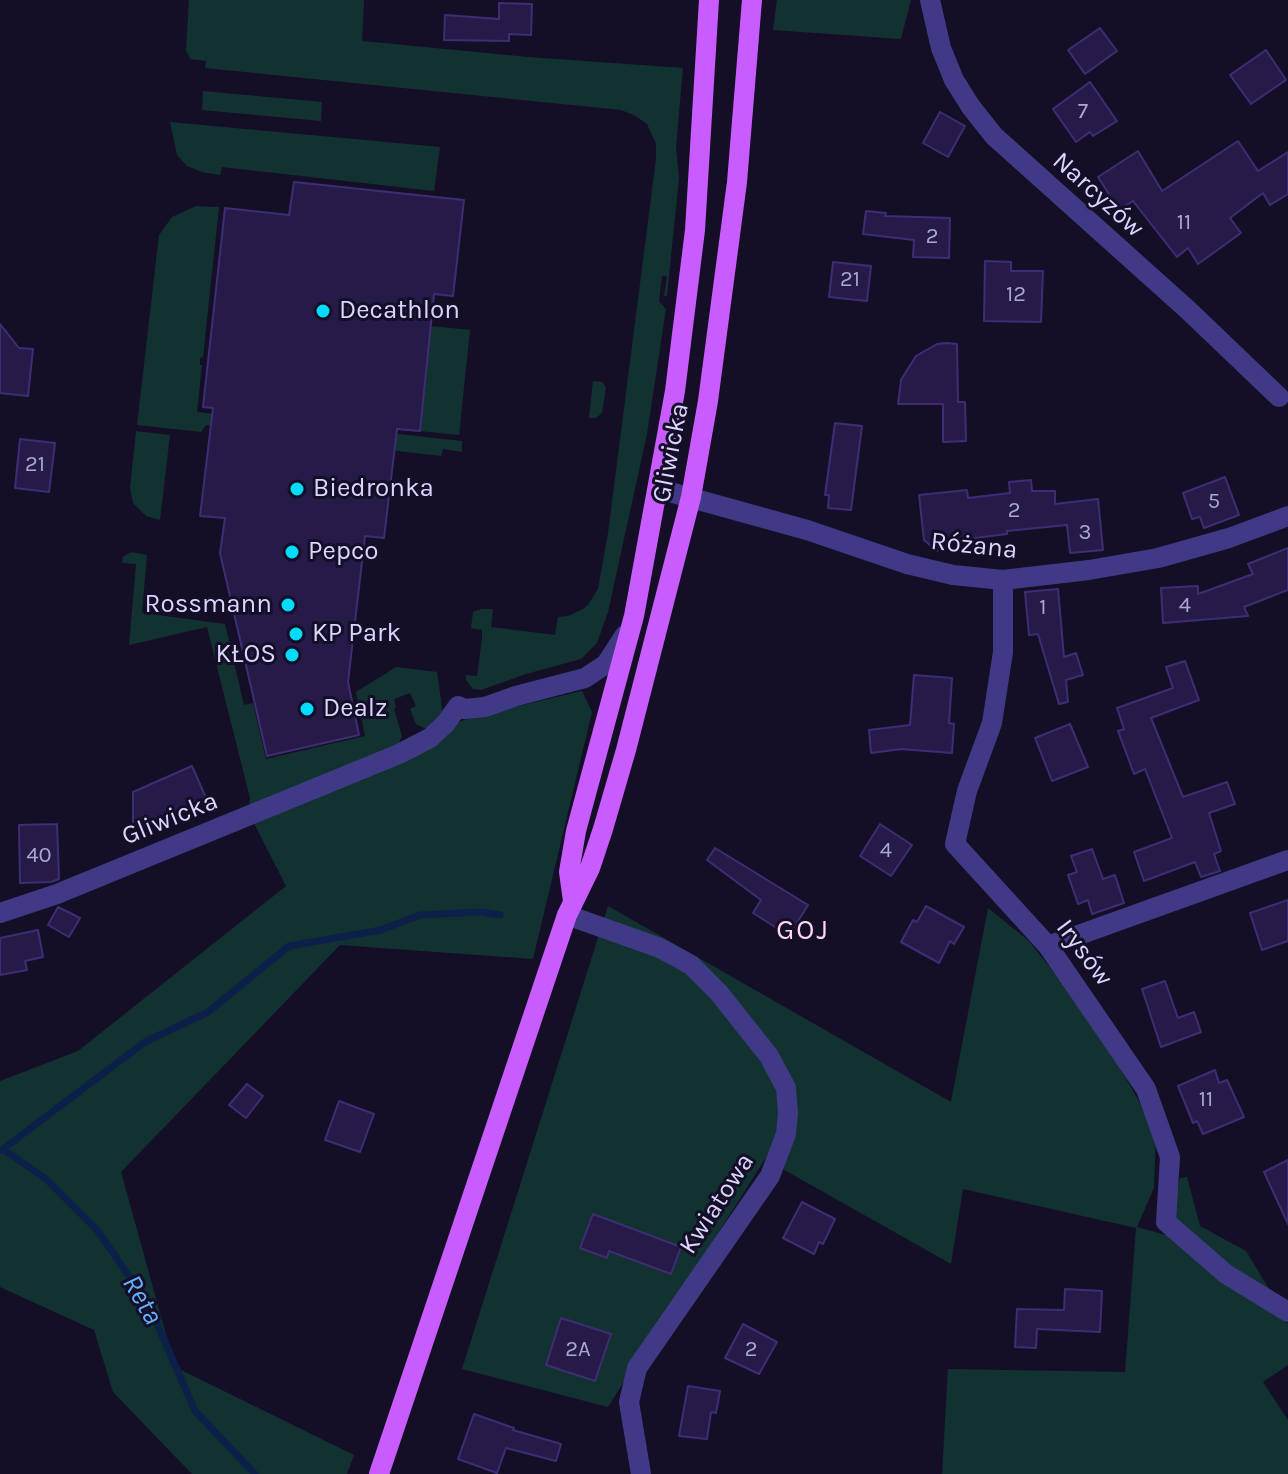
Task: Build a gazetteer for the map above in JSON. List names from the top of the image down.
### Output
{
  "streets": {
    "main road": ["Gliwicka"],
    "street": [
      "Narcyzów",
      "Różana",
      "Irysów",
      "Kwiatowa"
    ]
  },
  "crossings": [
    ["Gliwicka", "Różana"],
    ["Gliwicka", "Kwiatowa"],
    ["Różana", "Irysów"]
  ],
  "districts": ["GOJ"],
  "water": ["Reta"],
  "places": [
    "Decathlon",
    "Biedronka",
    "Pepco",
    "Rossmann",
    "KP Park",
    "KŁOS",
    "Dealz"
  ],
  "house_numbers": [
    "7",
    "11",
    "2",
    "21",
    "12",
    "21",
    "5",
    "2",
    "3",
    "4",
    "1",
    "4",
    "40",
    "11",
    "2A",
    "2"
  ]
}
